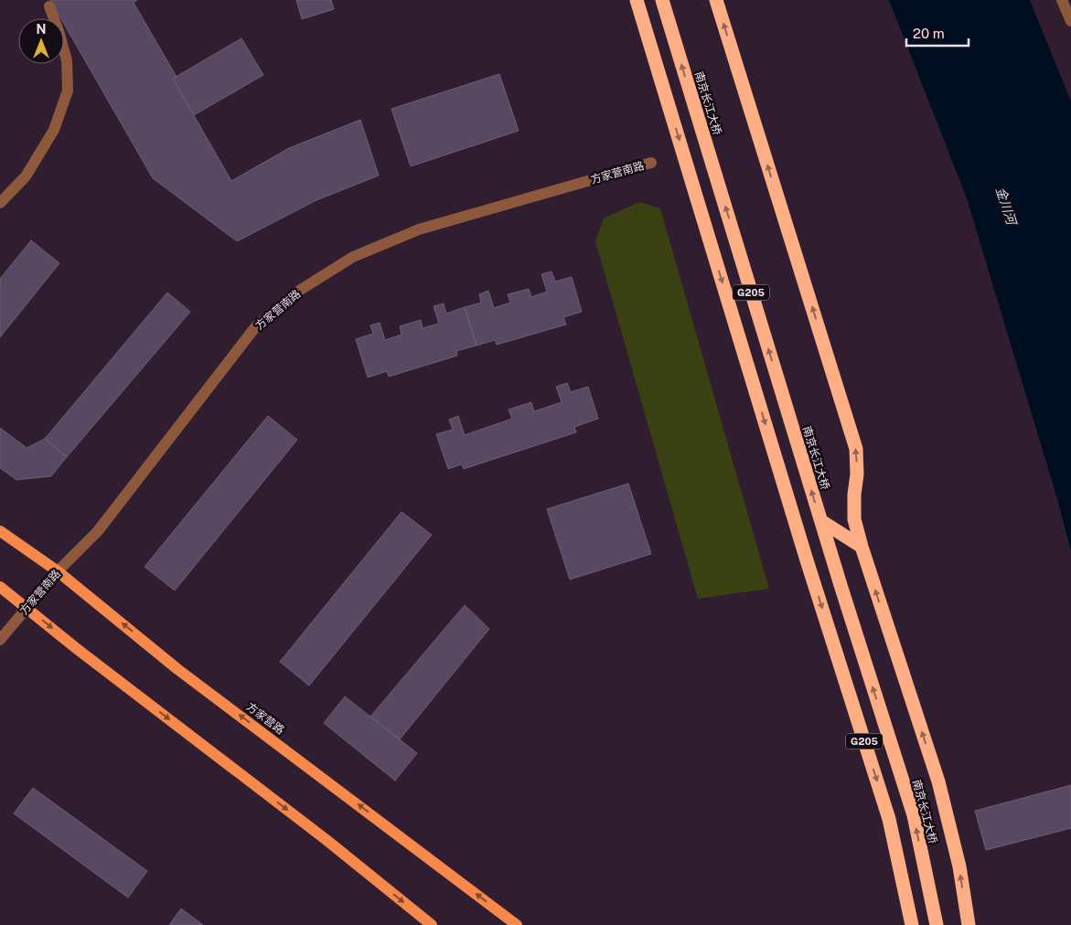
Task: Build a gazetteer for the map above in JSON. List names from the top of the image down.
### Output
{
  "streets": {
    "highway": ["南京长江大桥", "G205"],
    "main road": ["方家营路"],
    "street": ["方家营南路"]
  },
  "crossings": [
    ["方家营南路", "方家营路"]
  ],
  "water": ["金川河"],
  "scale_bar": "20 m",
  "north": "top"
}
